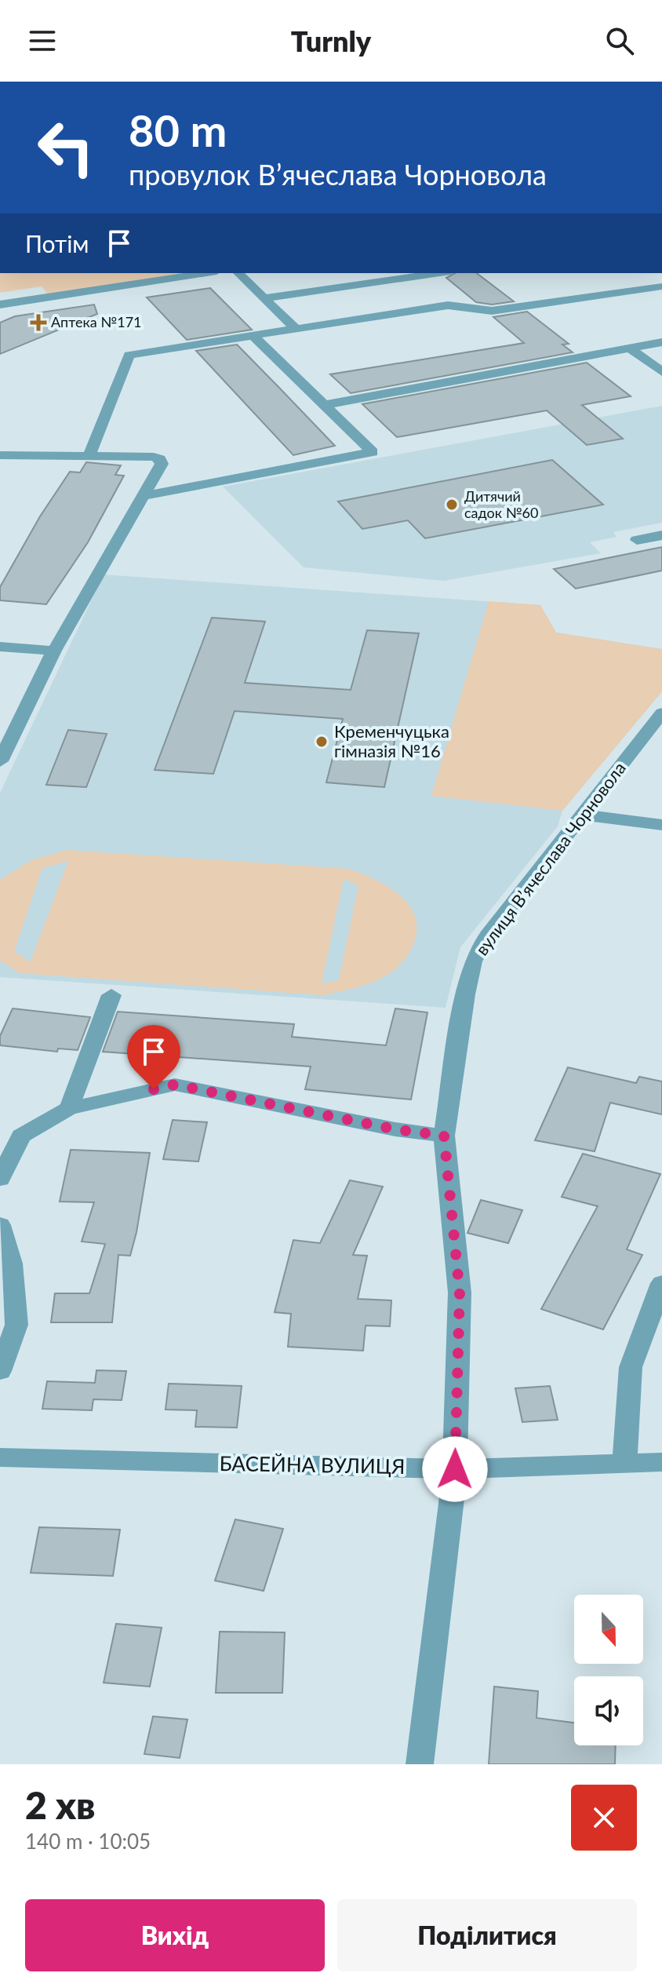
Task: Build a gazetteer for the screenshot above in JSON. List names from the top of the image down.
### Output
{
  "streets": {
    "street": ["вулиця Вʼячеслава Чорновола", "БАСЕЙНА ВУЛИЦЯ"]
  },
  "crossings": [
    ["вулиця Вʼячеслава Чорновола", "БАСЕЙНА ВУЛИЦЯ"]
  ],
  "places": {
    "health": ["Аптека №171"],
    "other": ["Дитячий садок №60", "Кременчуцька гімназія №16"]
  },
  "north": "bottom",
  "page": {
    "header": "Turnly",
    "turn": ["80 m", "провулок Вʼячеслава Чорновола"],
    "then": "Потім",
    "heading": ["2 хв", "140 m · 10:05"],
    "buttons": ["Вихід", "Поділитися"]
  }
}
